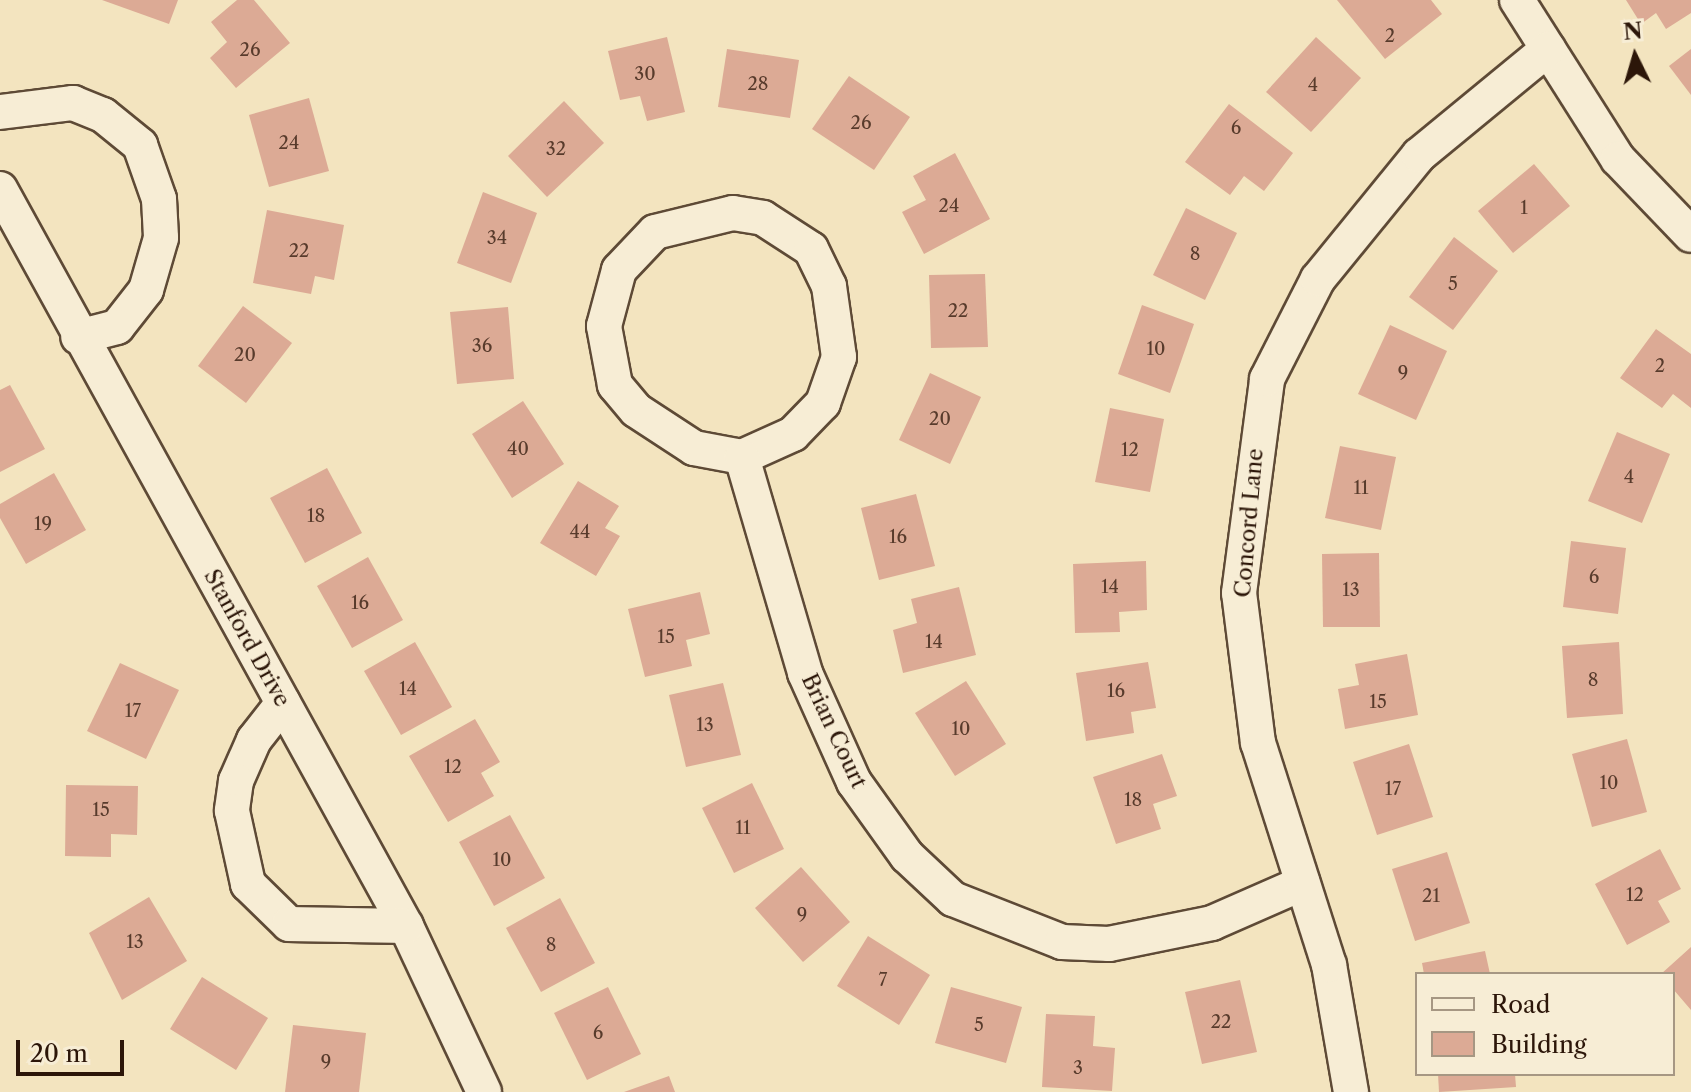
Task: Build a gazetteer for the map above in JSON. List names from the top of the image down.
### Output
{
  "streets": {
    "street": ["Concord Lane", "Stanford Drive", "Brian Court"]
  },
  "crossings": [
    ["Concord Lane", "Brian Court"]
  ],
  "house_numbers": [
    "2",
    "26",
    "30",
    "28",
    "4",
    "26",
    "6",
    "24",
    "32",
    "24",
    "1",
    "34",
    "22",
    "8",
    "5",
    "22",
    "36",
    "10",
    "20",
    "2",
    "9",
    "20",
    "40",
    "12",
    "4",
    "11",
    "18",
    "19",
    "44",
    "16",
    "6",
    "14",
    "13",
    "16",
    "15",
    "14",
    "8",
    "14",
    "16",
    "15",
    "17",
    "13",
    "10",
    "12",
    "10",
    "17",
    "18",
    "15",
    "11",
    "10",
    "12",
    "21",
    "9",
    "13",
    "8",
    "7",
    "22",
    "5",
    "6",
    "9",
    "3"
  ],
  "legend": ["Road", "Building"],
  "scale_bar": "20 m",
  "north": "top"
}
